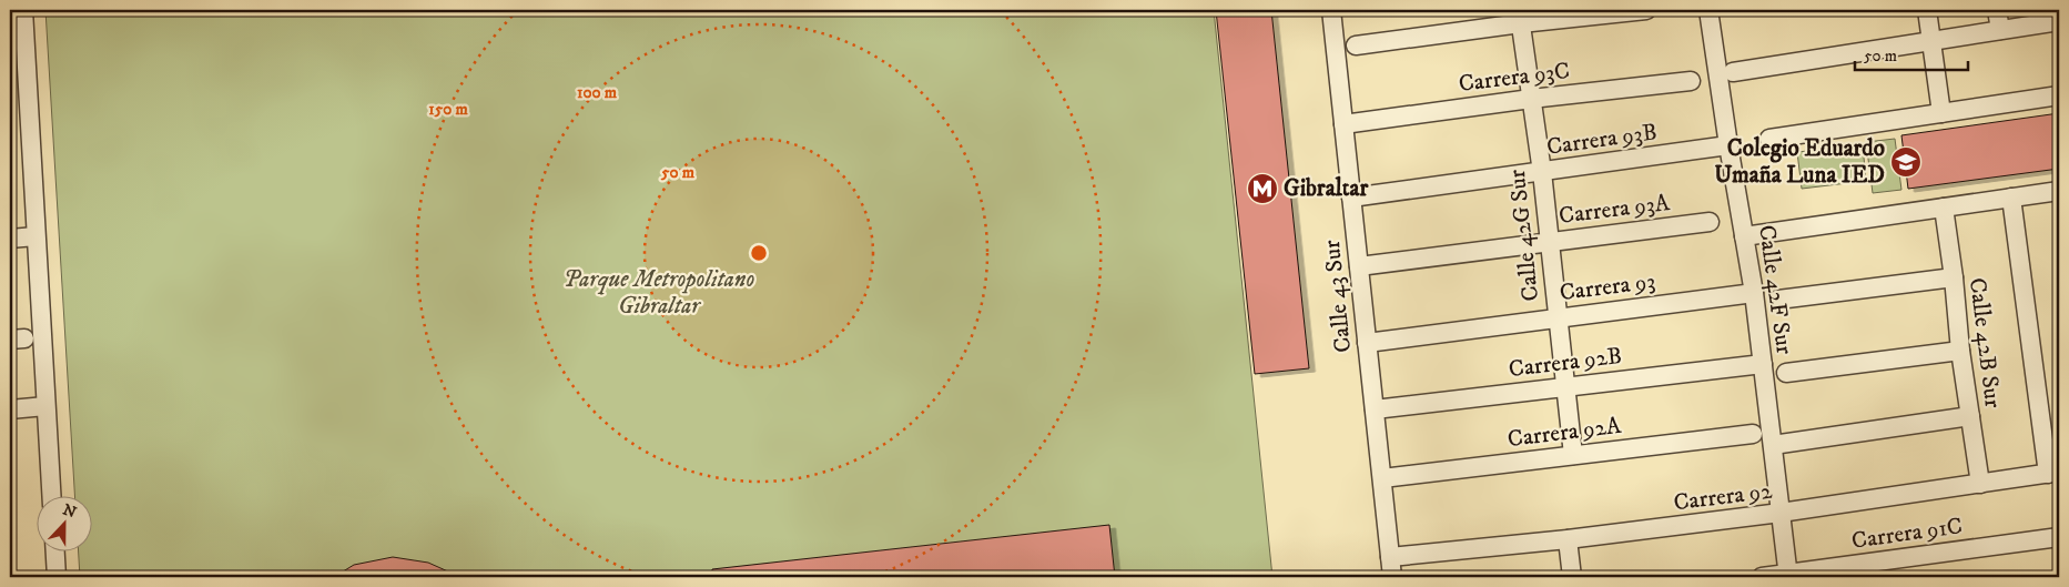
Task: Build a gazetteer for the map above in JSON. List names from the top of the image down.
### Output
{
  "streets": {
    "street": [
      "Carrera 93C",
      "Carrera 93B",
      "Carrera 93A",
      "Calle 42G Sur",
      "Carrera 93",
      "Calle 42F Sur",
      "Calle 43 Sur",
      "Calle 42B Sur",
      "Carrera 92B",
      "Carrera 92A",
      "Carrera 92",
      "Carrera 91C"
    ]
  },
  "crossings": [
    ["Carrera 93C", "Calle 42G Sur"],
    ["Carrera 93C", "Calle 43 Sur"],
    ["Carrera 93B", "Calle 42G Sur"],
    ["Carrera 93B", "Calle 42F Sur"],
    ["Carrera 93B", "Calle 43 Sur"],
    ["Carrera 93A", "Calle 42G Sur"],
    ["Carrera 93A", "Calle 43 Sur"],
    ["Calle 42G Sur", "Carrera 93"],
    ["Calle 42G Sur", "Carrera 92B"],
    ["Calle 42G Sur", "Carrera 92A"],
    ["Carrera 93", "Calle 42F Sur"],
    ["Carrera 93", "Calle 43 Sur"],
    ["Calle 42F Sur", "Carrera 92B"],
    ["Calle 42F Sur", "Carrera 92"],
    ["Calle 42F Sur", "Carrera 91C"],
    ["Calle 43 Sur", "Carrera 92B"],
    ["Calle 43 Sur", "Carrera 92A"],
    ["Calle 43 Sur", "Carrera 92"],
    ["Calle 42B Sur", "Carrera 92"]
  ],
  "parks": ["Parque Metropolitano Gibraltar"],
  "places": {
    "school or university": ["Colegio Eduardo Umaña Luna IED"],
    "metro station": ["Gibraltar"]
  },
  "scale_bar": "50 m",
  "north": "top",
  "rings": ["100 m", "150 m", "50 m"]
}
